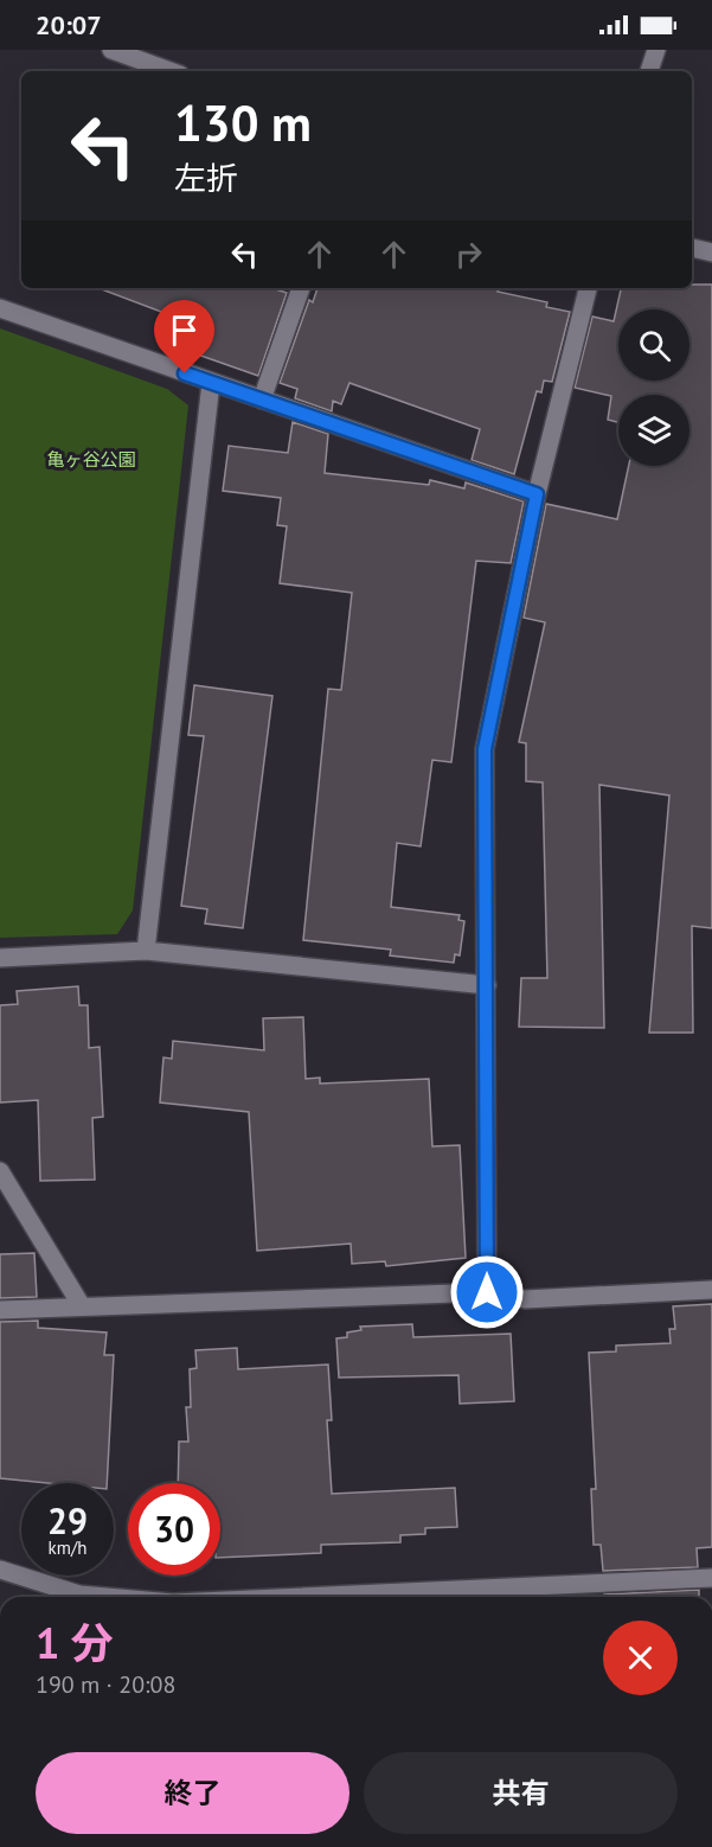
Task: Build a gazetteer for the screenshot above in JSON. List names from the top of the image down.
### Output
{
  "parks": ["亀ヶ谷公園"],
  "page": {
    "status": "20:07",
    "turn": ["130 m", "左折"],
    "speed": "29 km/h",
    "limit": "30",
    "heading": ["1 分", "190 m · 20:08"],
    "buttons": ["終了", "共有"]
  }
}
